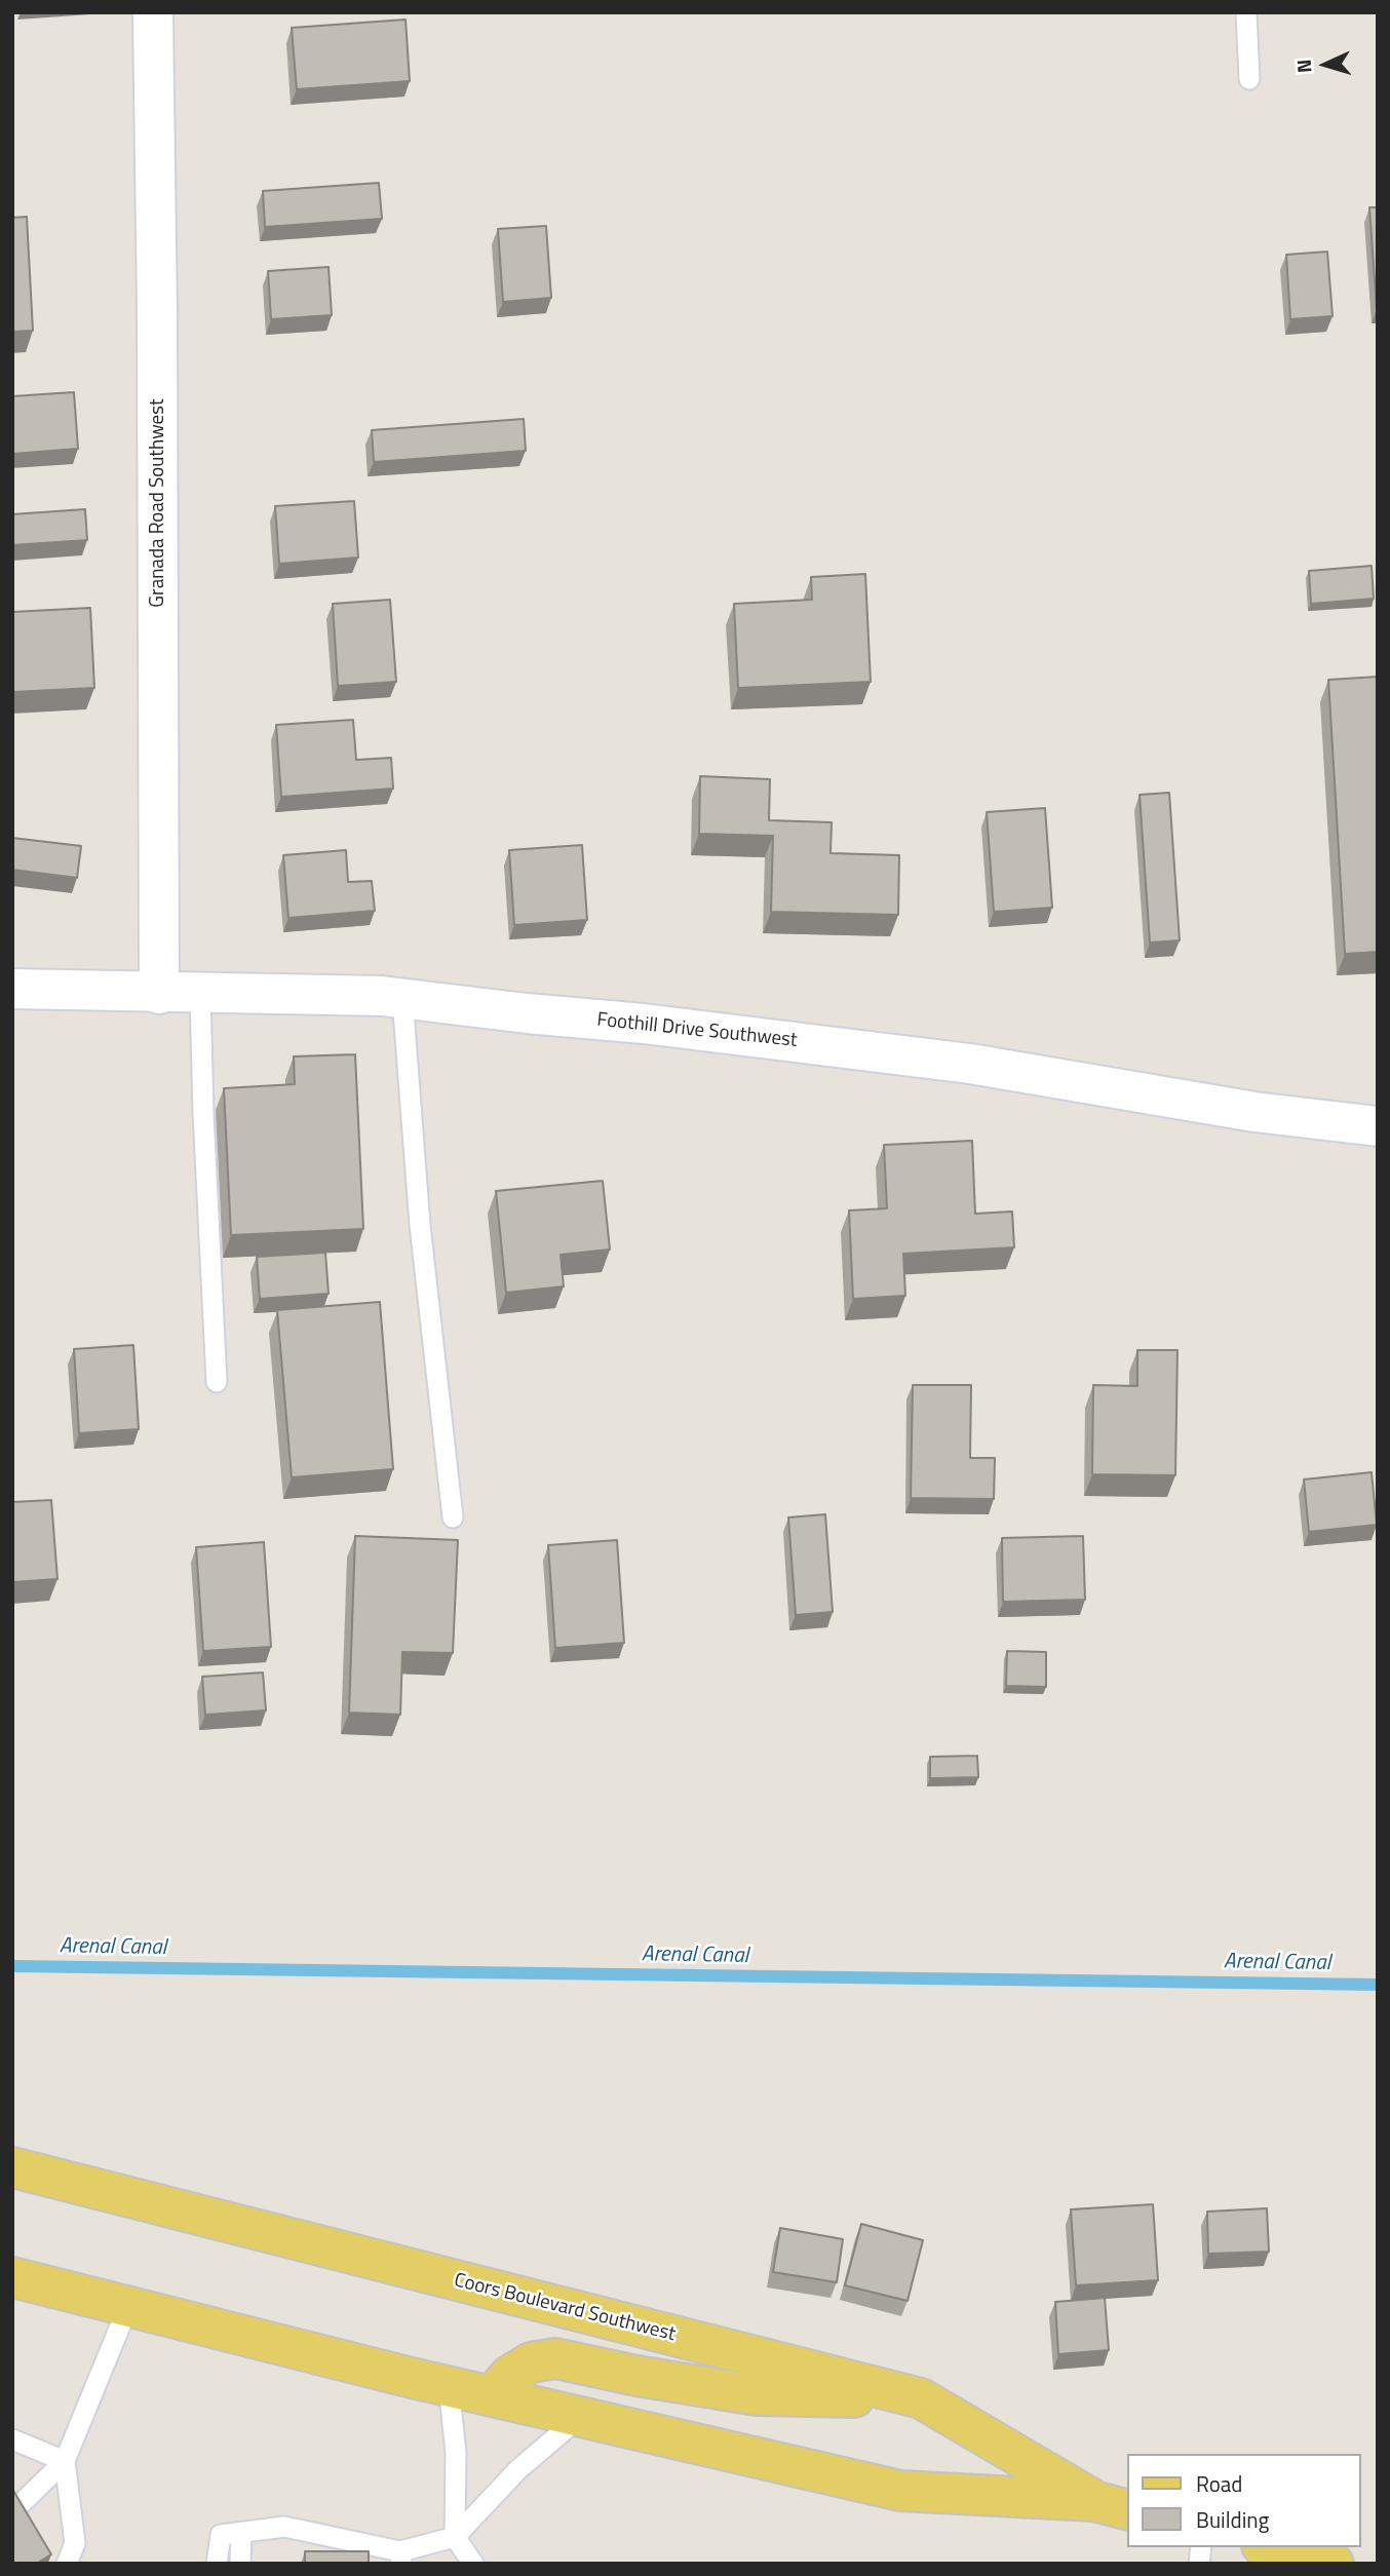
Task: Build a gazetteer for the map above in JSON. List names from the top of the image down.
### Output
{
  "streets": {
    "main road": ["Coors Boulevard Southwest"],
    "street": ["Granada Road Southwest", "Foothill Drive Southwest"]
  },
  "crossings": [
    ["Granada Road Southwest", "Foothill Drive Southwest"]
  ],
  "water": ["Arenal Canal"],
  "legend": ["Road", "Building"],
  "north": "left"
}
